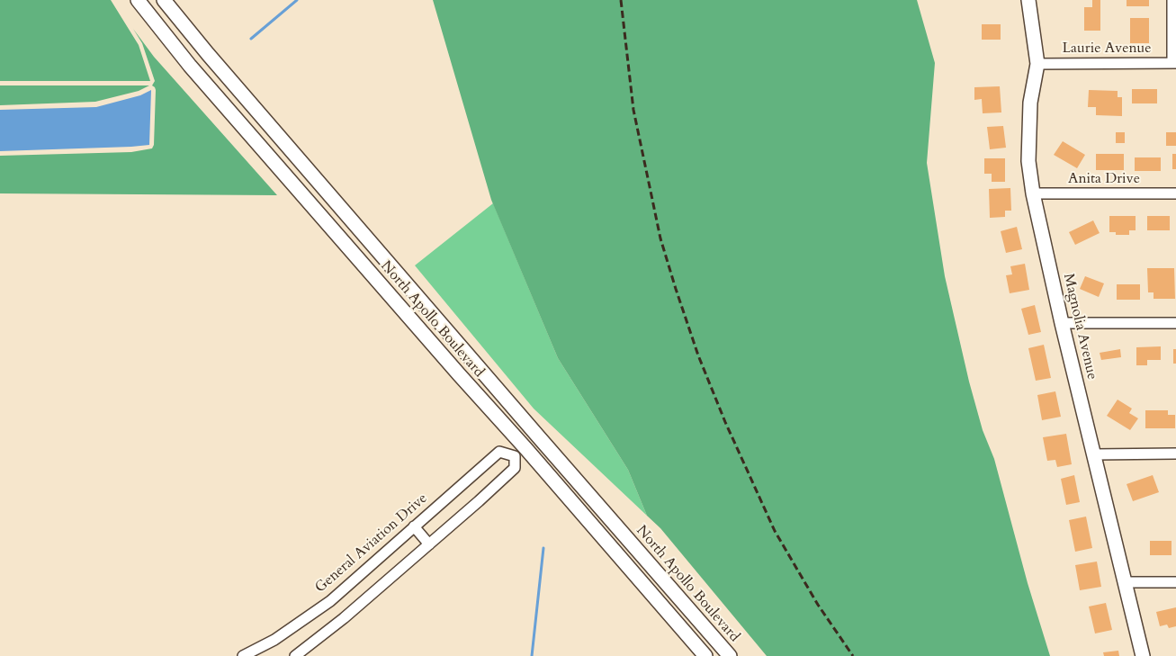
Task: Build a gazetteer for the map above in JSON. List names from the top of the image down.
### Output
{
  "streets": {
    "street": [
      "Laurie Avenue",
      "Anita Drive",
      "North Apollo Boulevard",
      "Magnolia Avenue",
      "General Aviation Drive"
    ]
  },
  "crossings": [
    ["Laurie Avenue", "Magnolia Avenue"],
    ["Anita Drive", "Magnolia Avenue"],
    ["North Apollo Boulevard", "General Aviation Drive"]
  ]
}
